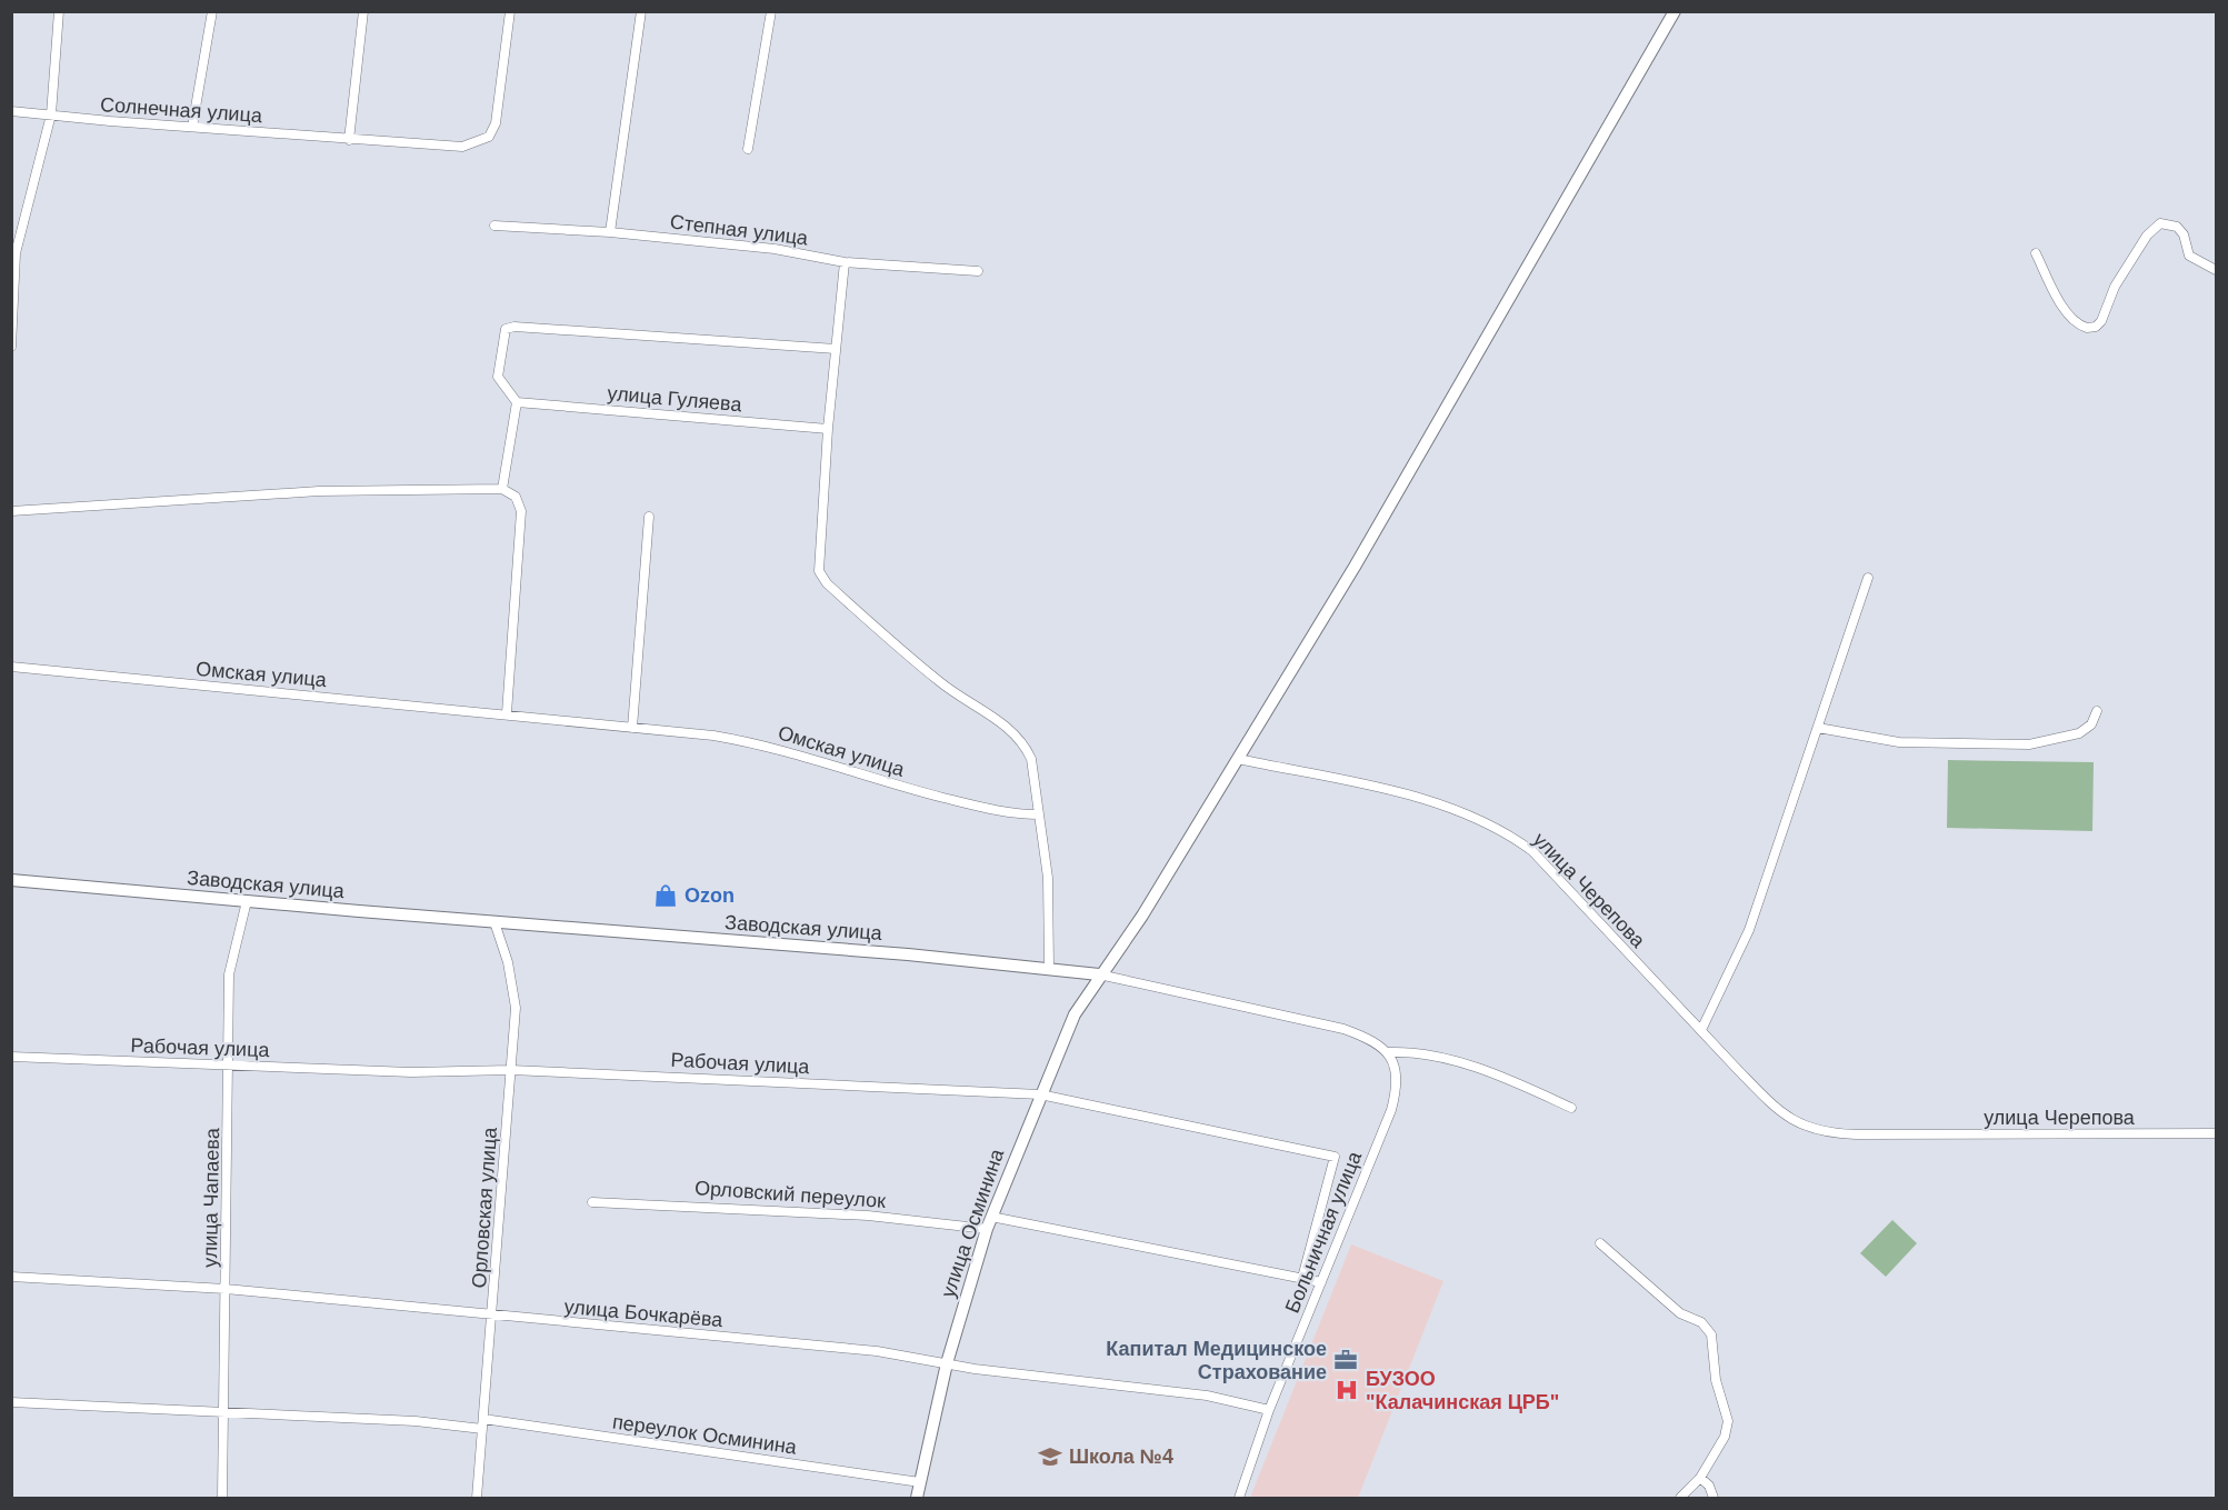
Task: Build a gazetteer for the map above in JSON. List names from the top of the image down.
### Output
{
  "streets": {
    "street": [
      "Солнечная улица",
      "Степная улица",
      "улица Гуляева",
      "Омская улица",
      "Заводская улица",
      "улица Черепова",
      "Рабочая улица",
      "Орловский переулок",
      "улица Чапаева",
      "Орловская улица",
      "улица Осминина",
      "Больничная улица",
      "улица Бочкарёва",
      "переулок Осминина"
    ]
  },
  "crossings": [
    ["Заводская улица", "улица Чапаева"],
    ["Заводская улица", "Орловская улица"],
    ["Заводская улица", "улица Осминина"],
    ["Заводская улица", "Больничная улица"],
    ["улица Черепова", "улица Осминина"],
    ["Рабочая улица", "улица Чапаева"],
    ["Рабочая улица", "Орловская улица"],
    ["Рабочая улица", "улица Осминина"],
    ["Орловский переулок", "улица Осминина"],
    ["улица Чапаева", "улица Бочкарёва"],
    ["Орловская улица", "улица Бочкарёва"],
    ["Орловская улица", "переулок Осминина"],
    ["улица Осминина", "улица Бочкарёва"],
    ["улица Осминина", "переулок Осминина"],
    ["Больничная улица", "улица Бочкарёва"]
  ],
  "places": {
    "shop": ["Ozon"],
    "office": ["Капитал Медицинское Страхование"],
    "hospital": ["БУЗОО \"Калачинская ЦРБ\""],
    "school or university": ["Школа №4"]
  }
}
